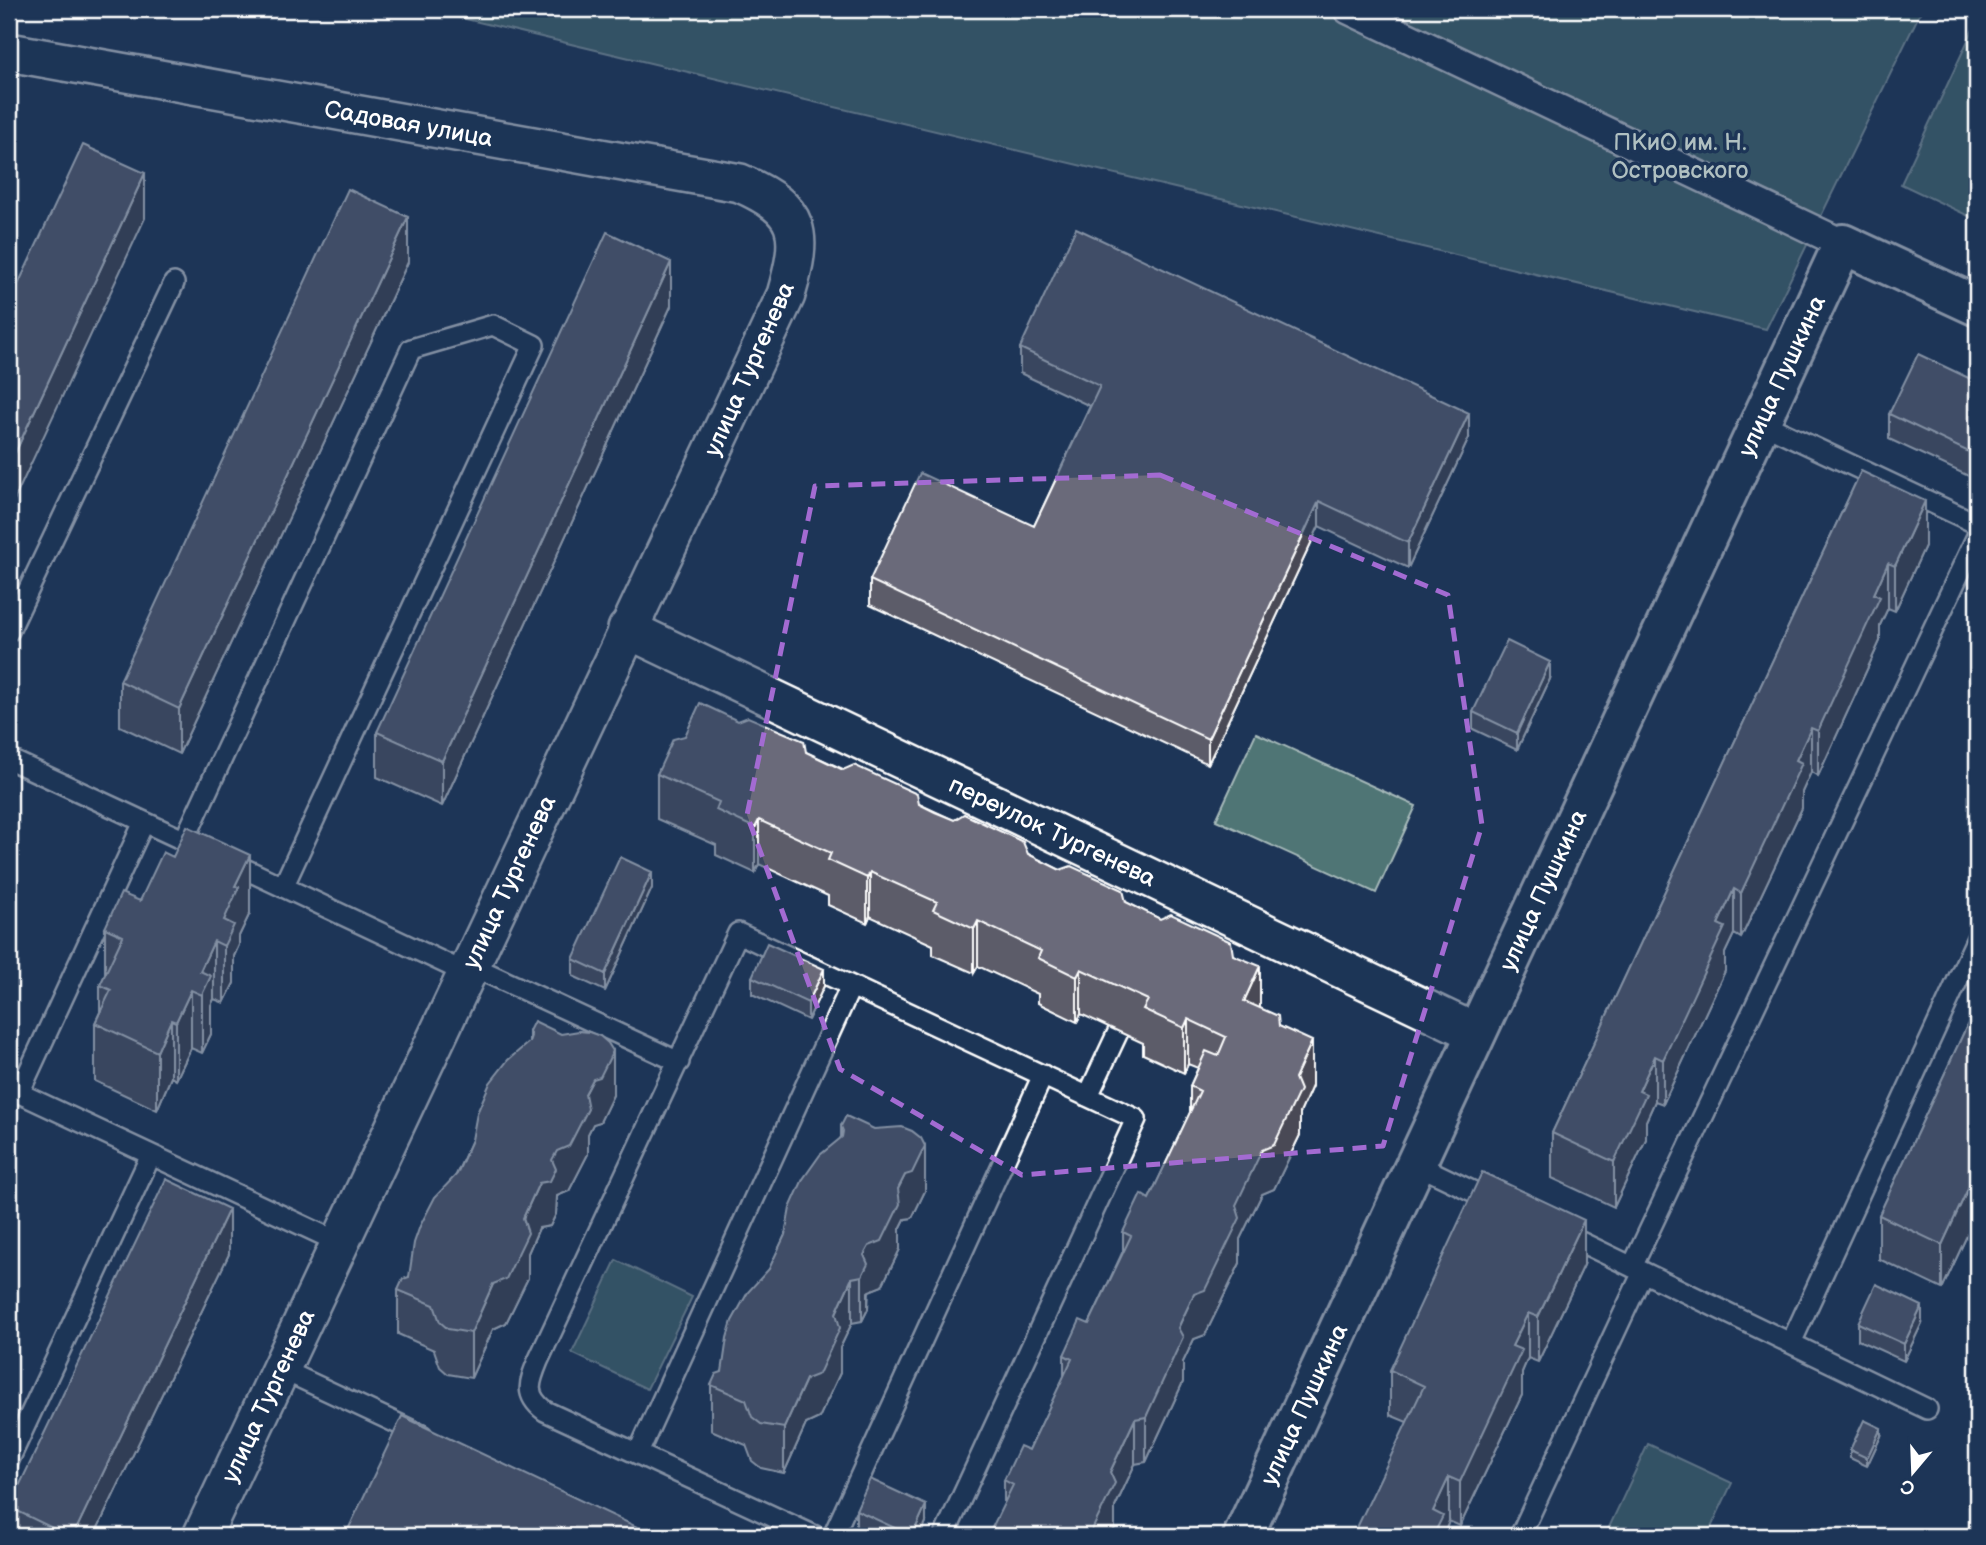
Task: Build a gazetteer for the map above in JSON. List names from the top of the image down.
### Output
{
  "streets": {
    "main road": ["улица Пушкина"],
    "street": ["Садовая улица", "улица Тургенева", "переулок Тургенева"]
  },
  "crossings": [
    ["Садовая улица", "улица Тургенева"],
    ["улица Тургенева", "переулок Тургенева"],
    ["улица Пушкина", "переулок Тургенева"]
  ],
  "parks": ["ПКиО им. Н. Островского"],
  "north": "bottom"
}
